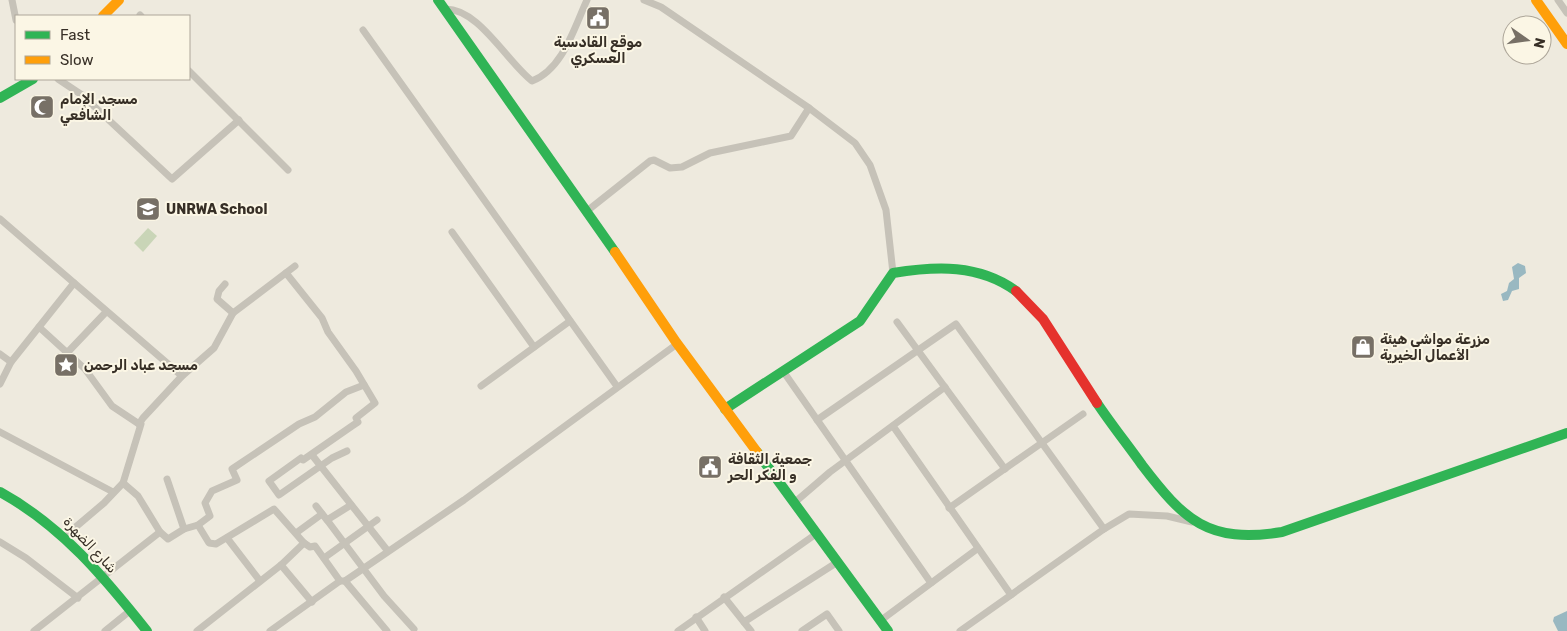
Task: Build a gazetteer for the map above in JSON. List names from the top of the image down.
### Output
{
  "streets": {
    "street": ["شارع الضهرة"]
  },
  "places": {
    "public building": ["موقع القادسية العسكري", "جمعية الثقافة و الفكر الحر"],
    "mosque": ["مسجد الإمام الشافعي"],
    "school or university": ["UNRWA School"],
    "shop": ["مزرعة مواشي هيئة الأعمال الخيرية"],
    "place": ["مسجد عباد الرحمن"]
  },
  "legend": ["Fast", "Slow"],
  "north": "right"
}
